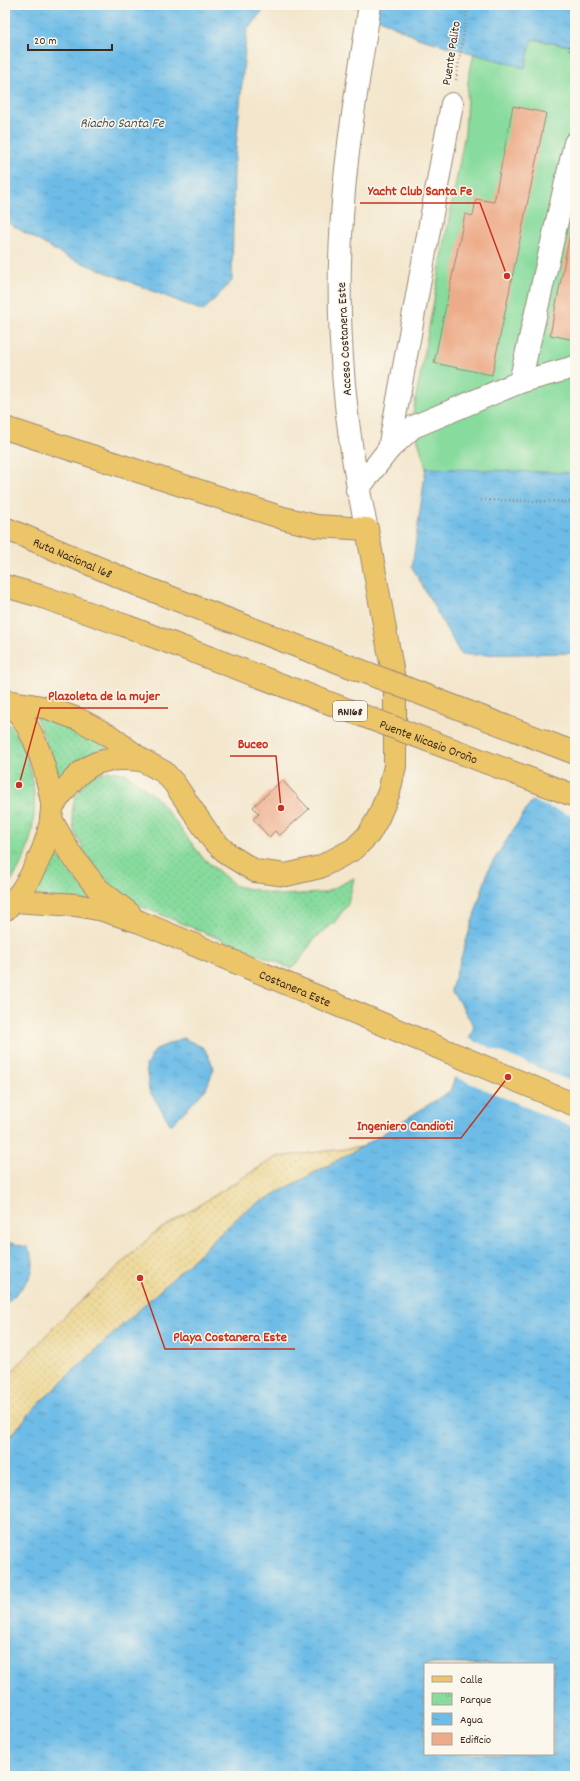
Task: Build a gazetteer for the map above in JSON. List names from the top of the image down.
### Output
{
  "streets": {
    "main road": [
      "Ruta Nacional 168",
      "RN168",
      "Puente Nicasio Oroño",
      "Costanera Este"
    ],
    "street": ["Acceso Costanera Este"],
    "path": ["Puente Palito"]
  },
  "water": ["Riacho Santa Fe"],
  "places": [
    "Yacht Club Santa Fe",
    "Plazoleta de la mujer",
    "Buceo",
    "Ingeniero Candioti",
    "Playa Costanera Este"
  ],
  "legend": [
    "Calle",
    "Parque",
    "Agua",
    "Edificio"
  ],
  "scale_bar": "20 m"
}
